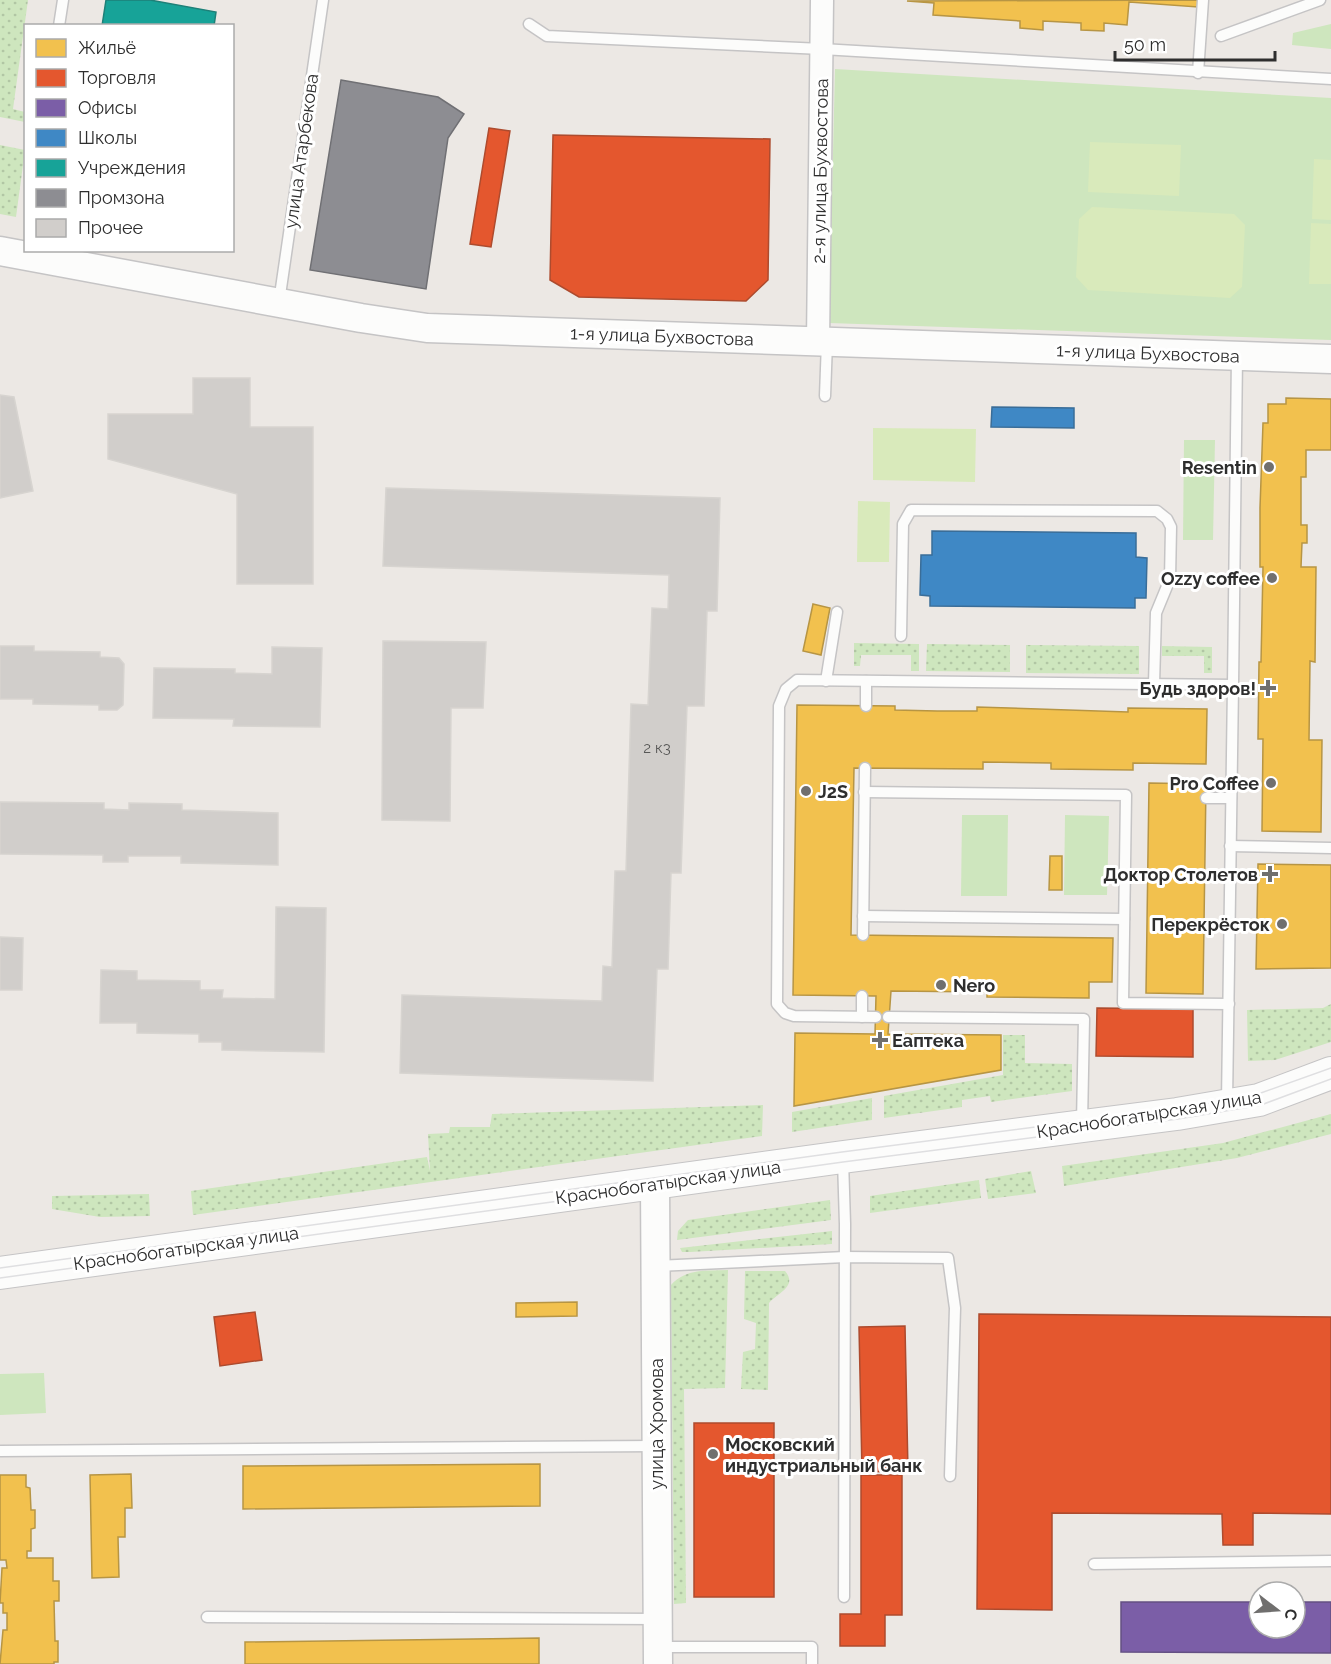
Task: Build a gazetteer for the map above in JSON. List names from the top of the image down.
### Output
{
  "streets": {
    "main road": ["Краснобогатырская улица"],
    "street": ["2-я улица Бухвостова", "1-я улица Бухвостова", "улица Хромова"],
    "lane": ["улица Атарбекова"]
  },
  "crossings": [
    ["улица Атарбекова", "1-я улица Бухвостова"],
    ["2-я улица Бухвостова", "1-я улица Бухвостова"],
    ["Краснобогатырская улица", "улица Хромова"]
  ],
  "places": {
    "other": [
      "Resentin",
      "Ozzy coffee",
      "Pro Coffee",
      "J2S",
      "Перекрёсток",
      "Nero",
      "Московский индустриальный банк"
    ],
    "health": ["Будь здоров!", "Доктор Столетов", "Еаптека"]
  },
  "house_numbers": ["2 к3"],
  "legend": [
    "Жильё",
    "Торговля",
    "Офисы",
    "Школы",
    "Учреждения",
    "Промзона",
    "Прочее"
  ],
  "scale_bar": "50 m",
  "north": "right"
}
